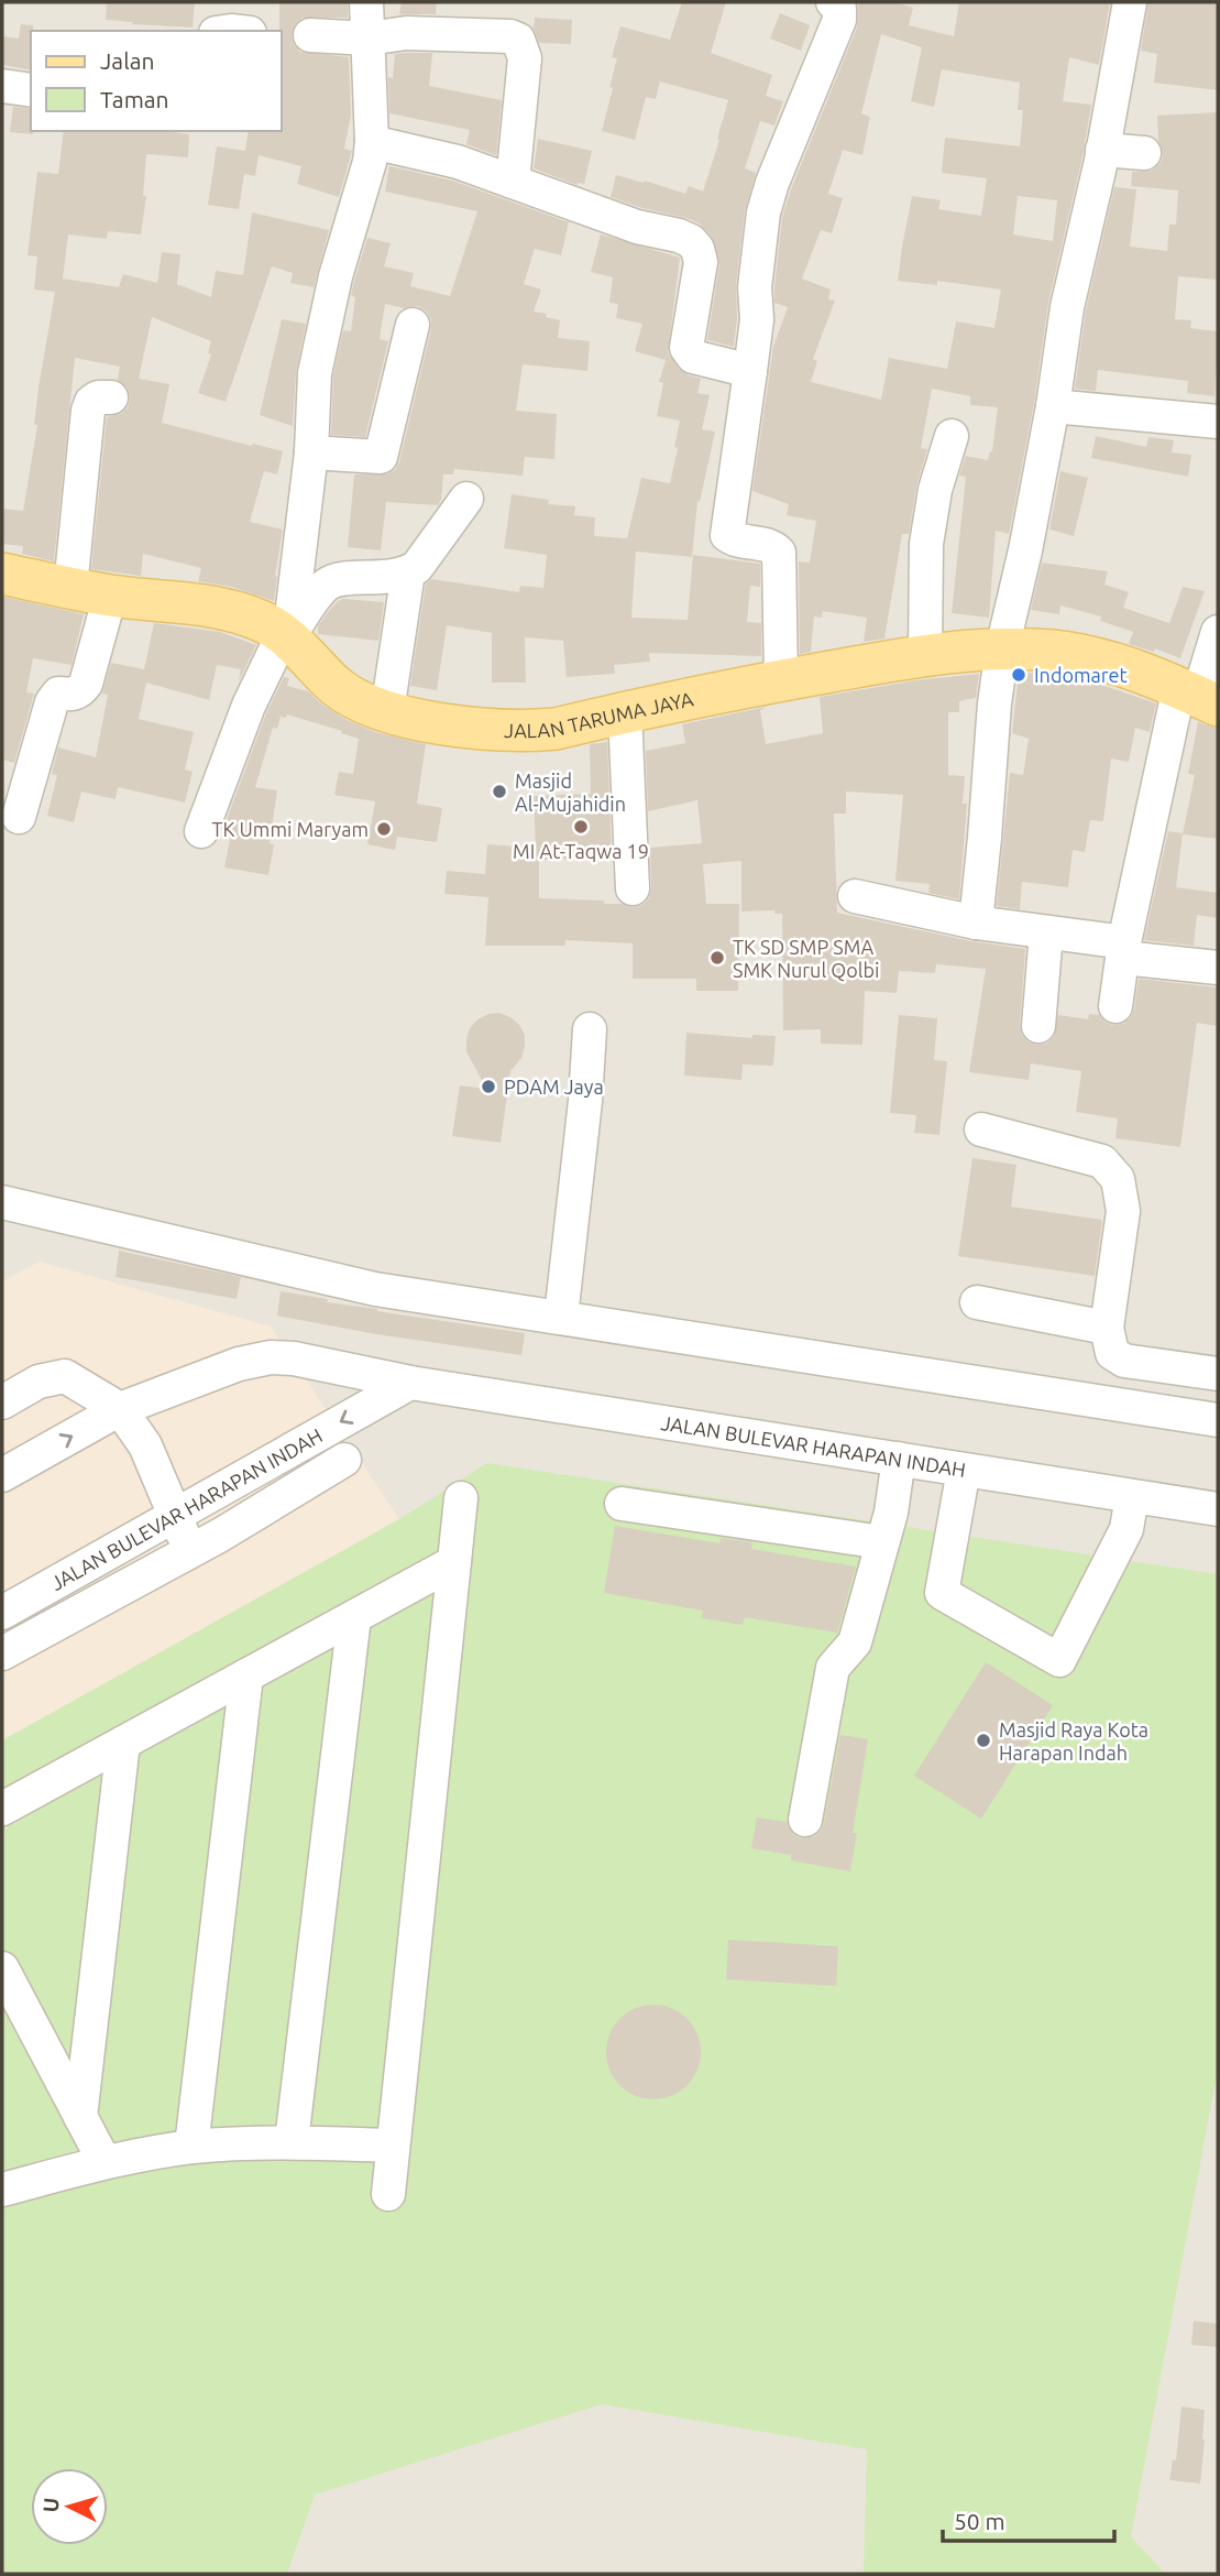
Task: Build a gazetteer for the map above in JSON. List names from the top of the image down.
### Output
{
  "streets": {
    "main road": ["JALAN TARUMA JAYA"],
    "street": ["JALAN BULEVAR HARAPAN INDAH"]
  },
  "places": [
    "Indomaret",
    "Masjid Al-Mujahidin",
    "MI At-Taqwa 19",
    "TK Ummi Maryam",
    "TK SD SMP SMA SMK Nurul Qolbi",
    "PDAM Jaya",
    "Masjid Raya Kota Harapan Indah"
  ],
  "legend": ["Jalan", "Taman"],
  "scale_bar": "50 m",
  "north": "left"
}
